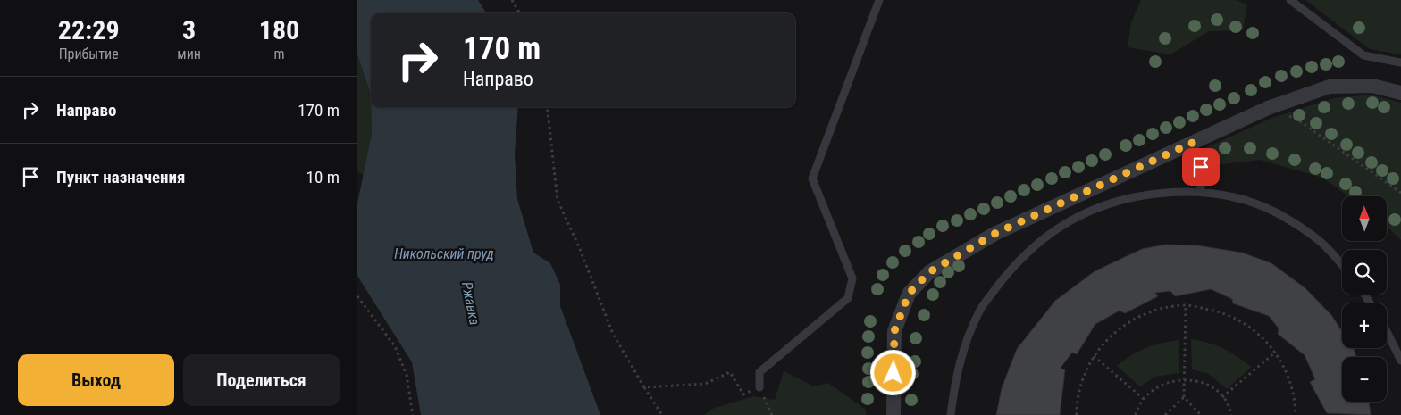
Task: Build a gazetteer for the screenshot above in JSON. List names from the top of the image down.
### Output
{
  "water": ["Никольский пруд", "Ржавка"],
  "north": "top",
  "page": {
    "eta": [
      "22:29",
      "Прибытие",
      "3",
      "мин",
      "180",
      "m"
    ],
    "turn": ["170 m", "Направо"],
    "list": [
      {
        "name": "Направо",
        "value": "170 m"
      },
      {
        "name": "Пункт назначения",
        "value": "10 m"
      }
    ],
    "map_buttons": ["+", "−"],
    "buttons": ["Выход", "Поделиться"]
  }
}
